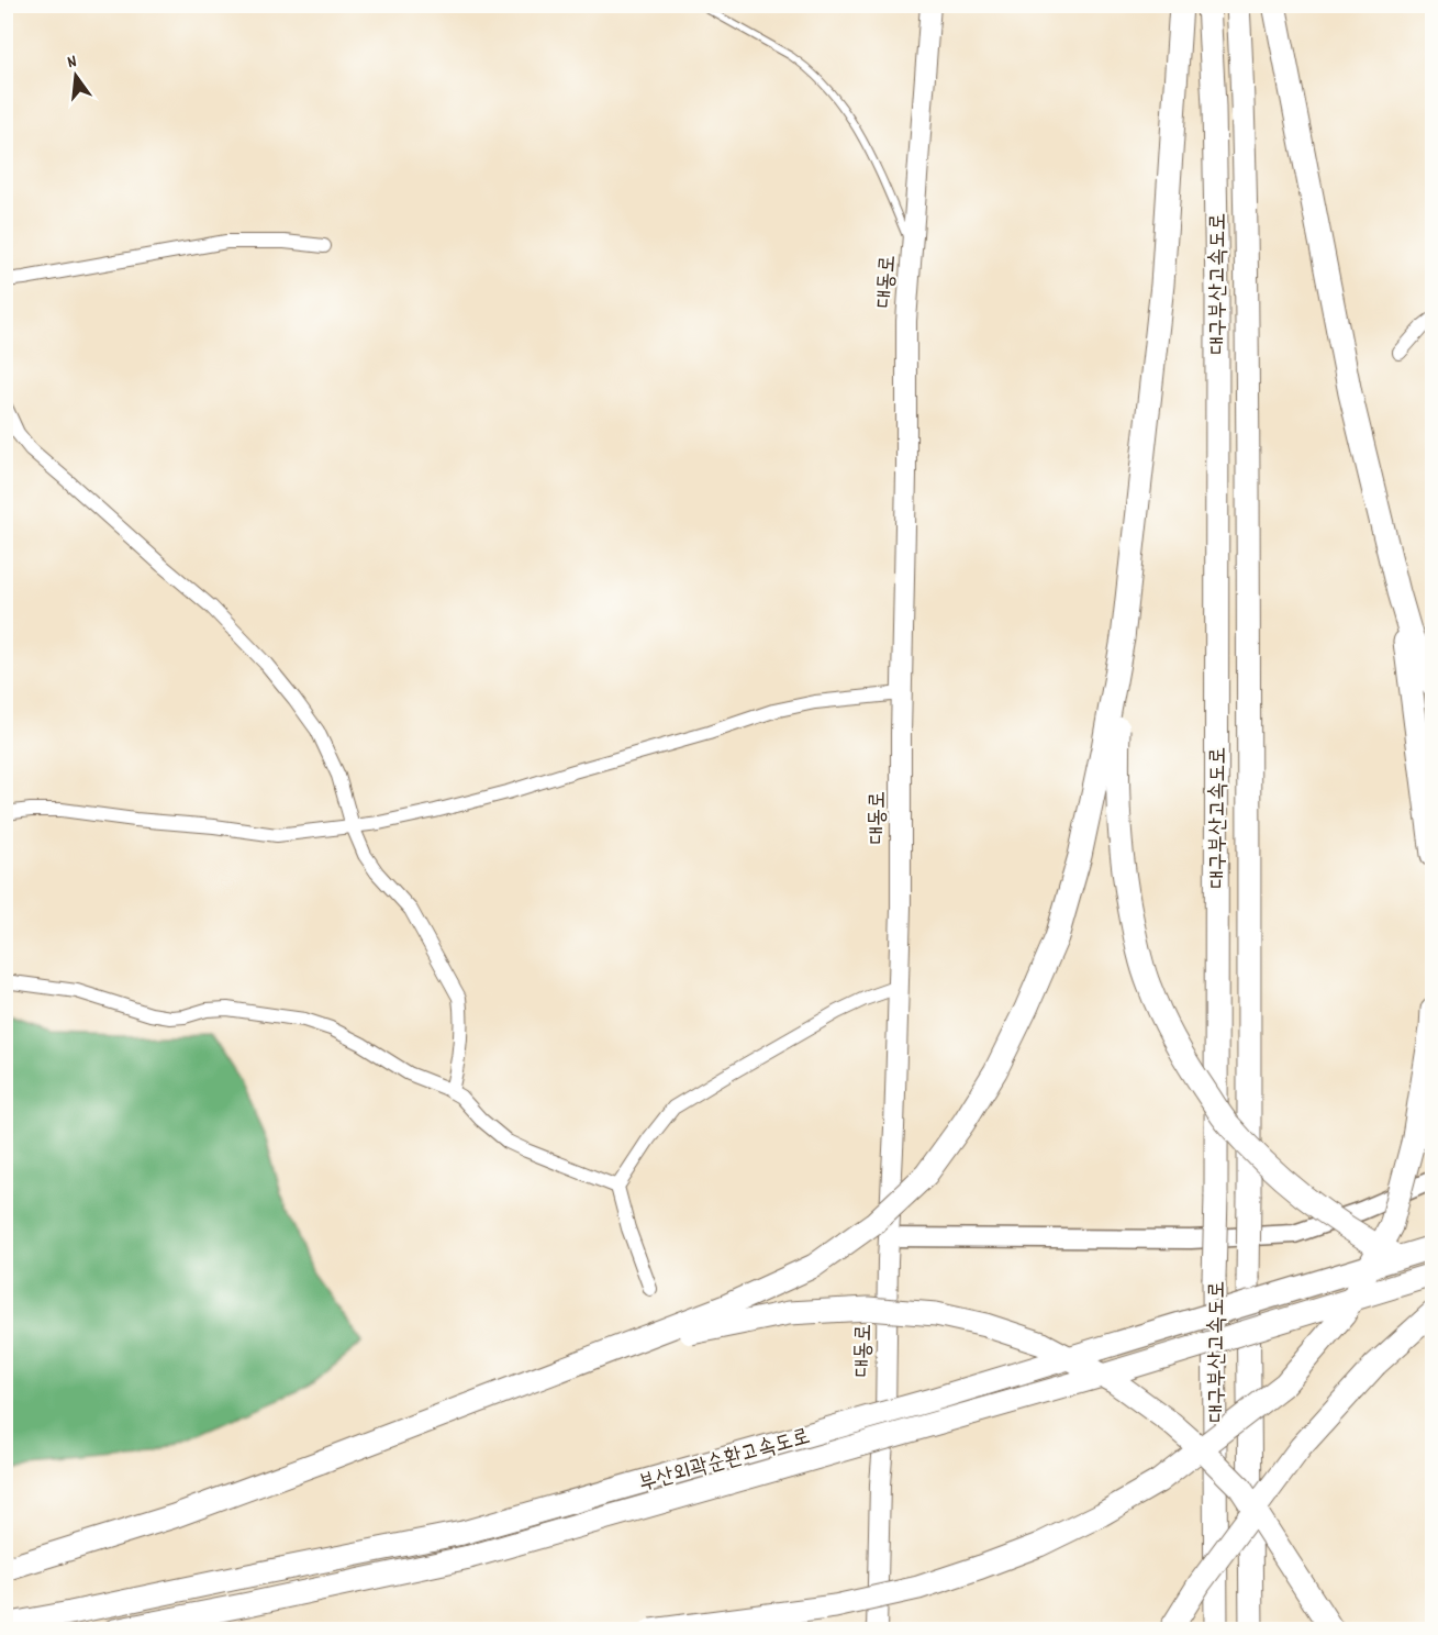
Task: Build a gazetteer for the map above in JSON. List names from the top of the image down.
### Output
{
  "streets": {
    "highway": ["대구부산고속도로", "부산외곽순환고속도로"],
    "main road": ["대동로"]
  },
  "north": "top"
}
